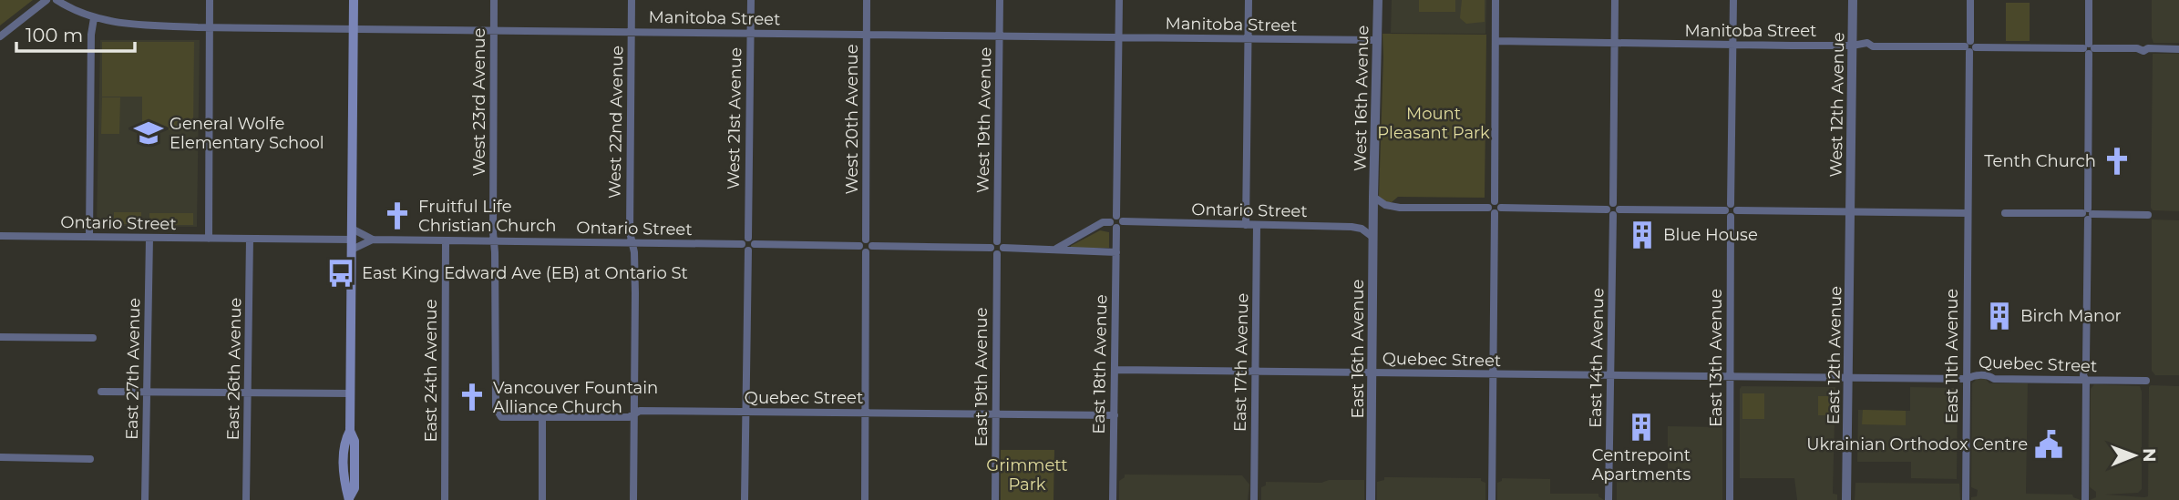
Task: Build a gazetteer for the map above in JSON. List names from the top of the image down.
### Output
{
  "streets": {
    "street": [
      "Manitoba Street",
      "West 16th Avenue",
      "West 23rd Avenue",
      "West 12th Avenue",
      "West 21st Avenue",
      "West 20th Avenue",
      "West 19th Avenue",
      "West 22nd Avenue",
      "Ontario Street",
      "East 16th Avenue",
      "East 12th Avenue",
      "East 11th Avenue",
      "East 14th Avenue",
      "East 13th Avenue",
      "Quebec Street",
      "East 17th Avenue",
      "East 18th Avenue",
      "East 27th Avenue",
      "East 26th Avenue",
      "East 24th Avenue",
      "East 19th Avenue"
    ]
  },
  "crossings": [
    ["Manitoba Street", "West 16th Avenue"],
    ["Manitoba Street", "West 23rd Avenue"],
    ["Manitoba Street", "West 12th Avenue"],
    ["Manitoba Street", "West 21st Avenue"],
    ["Manitoba Street", "West 20th Avenue"],
    ["Manitoba Street", "West 19th Avenue"],
    ["Manitoba Street", "West 22nd Avenue"],
    ["Manitoba Street", "East 11th Avenue"],
    ["Manitoba Street", "East 14th Avenue"],
    ["Manitoba Street", "East 13th Avenue"],
    ["West 16th Avenue", "East 16th Avenue"],
    ["West 23rd Avenue", "Ontario Street"],
    ["West 23rd Avenue", "Quebec Street"],
    ["West 12th Avenue", "East 12th Avenue"],
    ["West 21st Avenue", "Ontario Street"],
    ["West 19th Avenue", "East 19th Avenue"],
    ["West 22nd Avenue", "Ontario Street"],
    ["West 22nd Avenue", "Quebec Street"],
    ["Ontario Street", "East 16th Avenue"],
    ["Ontario Street", "East 17th Avenue"],
    ["Ontario Street", "East 27th Avenue"],
    ["Ontario Street", "East 26th Avenue"],
    ["Ontario Street", "East 24th Avenue"],
    ["East 16th Avenue", "Quebec Street"],
    ["East 12th Avenue", "Quebec Street"],
    ["East 11th Avenue", "Quebec Street"],
    ["East 14th Avenue", "Quebec Street"],
    ["East 13th Avenue", "Quebec Street"],
    ["Quebec Street", "East 17th Avenue"],
    ["Quebec Street", "East 18th Avenue"],
    ["Quebec Street", "East 19th Avenue"]
  ],
  "parks": ["Mount Pleasant Park", "Grimmett Park"],
  "places": {
    "school or university": ["General Wolfe Elementary School"],
    "church": ["Tenth Church", "Fruitful Life Christian Church", "Vancouver Fountain Alliance Church"],
    "building": ["Blue House", "Birch Manor", "Centrepoint Apartments"],
    "bus stop": ["East King Edward Ave (EB) at Ontario St"],
    "public building": ["Ukrainian Orthodox Centre"]
  },
  "scale_bar": "100 m",
  "north": "right"
}
